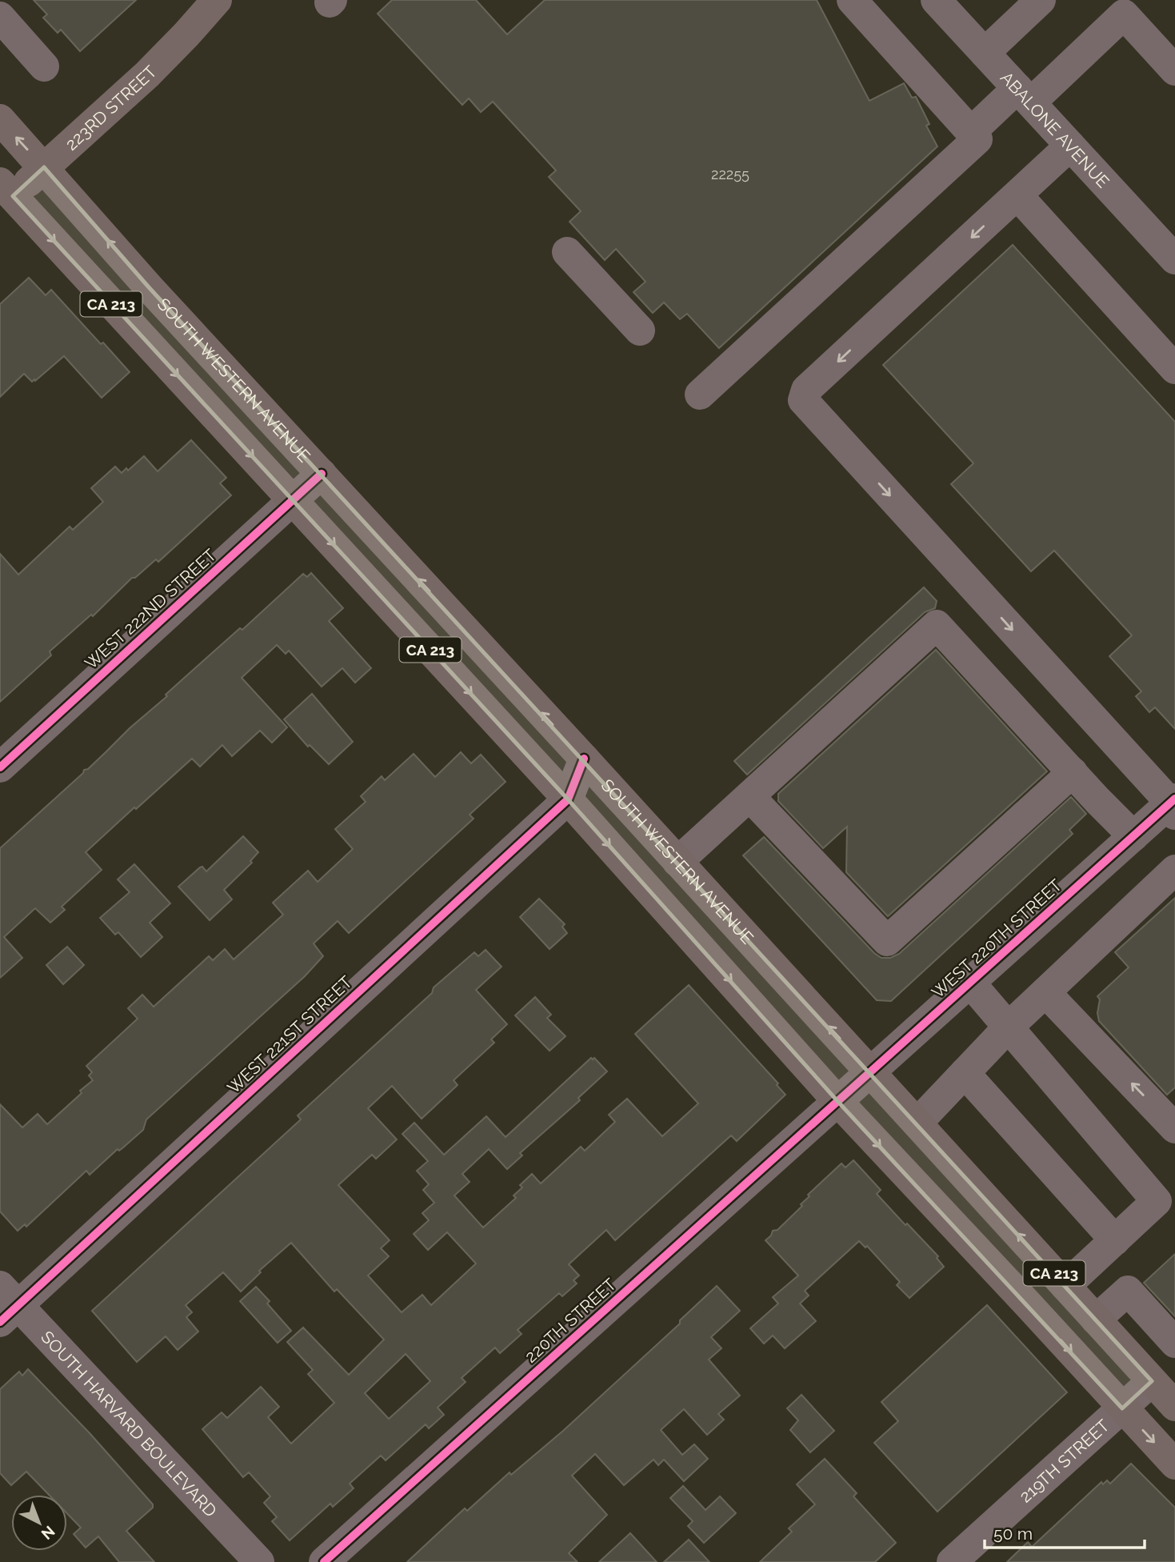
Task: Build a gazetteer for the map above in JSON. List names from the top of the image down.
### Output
{
  "streets": {
    "main road": ["223RD STREET", "CA 213", "SOUTH WESTERN AVENUE"],
    "street": [
      "ABALONE AVENUE",
      "WEST 222ND STREET",
      "WEST 220TH STREET",
      "WEST 221ST STREET",
      "220TH STREET",
      "SOUTH HARVARD BOULEVARD",
      "219TH STREET"
    ]
  },
  "crossings": [
    ["223RD STREET", "CA 213"],
    ["223RD STREET", "SOUTH WESTERN AVENUE"],
    ["CA 213", "WEST 222ND STREET"],
    ["CA 213", "WEST 220TH STREET"],
    ["CA 213", "WEST 221ST STREET"],
    ["CA 213", "220TH STREET"],
    ["CA 213", "219TH STREET"],
    ["SOUTH WESTERN AVENUE", "WEST 222ND STREET"],
    ["SOUTH WESTERN AVENUE", "WEST 220TH STREET"],
    ["SOUTH WESTERN AVENUE", "WEST 221ST STREET"],
    ["SOUTH WESTERN AVENUE", "219TH STREET"],
    ["WEST 220TH STREET", "220TH STREET"],
    ["WEST 221ST STREET", "SOUTH HARVARD BOULEVARD"]
  ],
  "house_numbers": ["22255"],
  "scale_bar": "50 m",
  "north": "bottom right"
}
